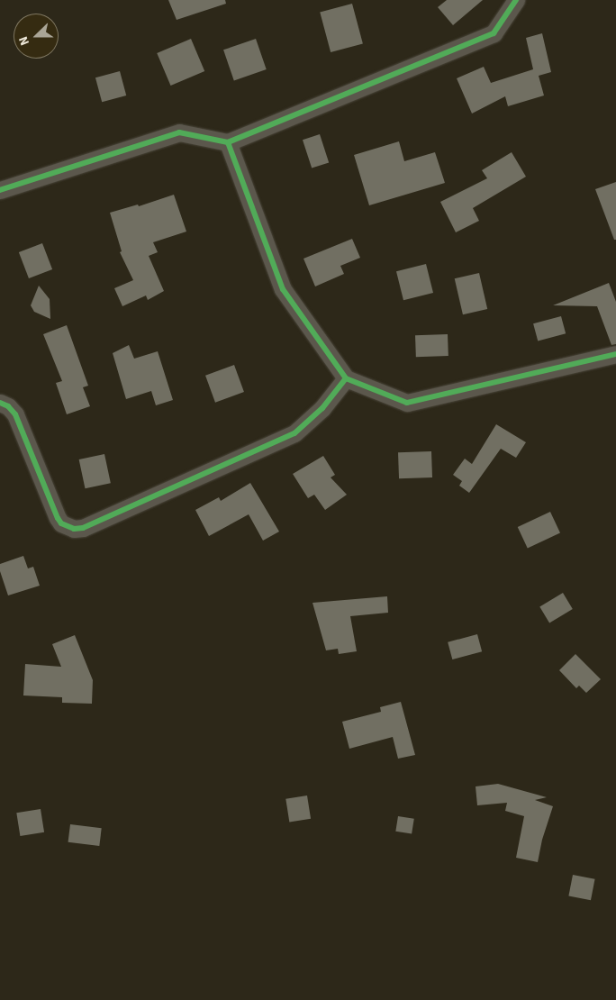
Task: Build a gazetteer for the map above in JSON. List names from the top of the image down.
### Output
{
  "north": "left"
}
